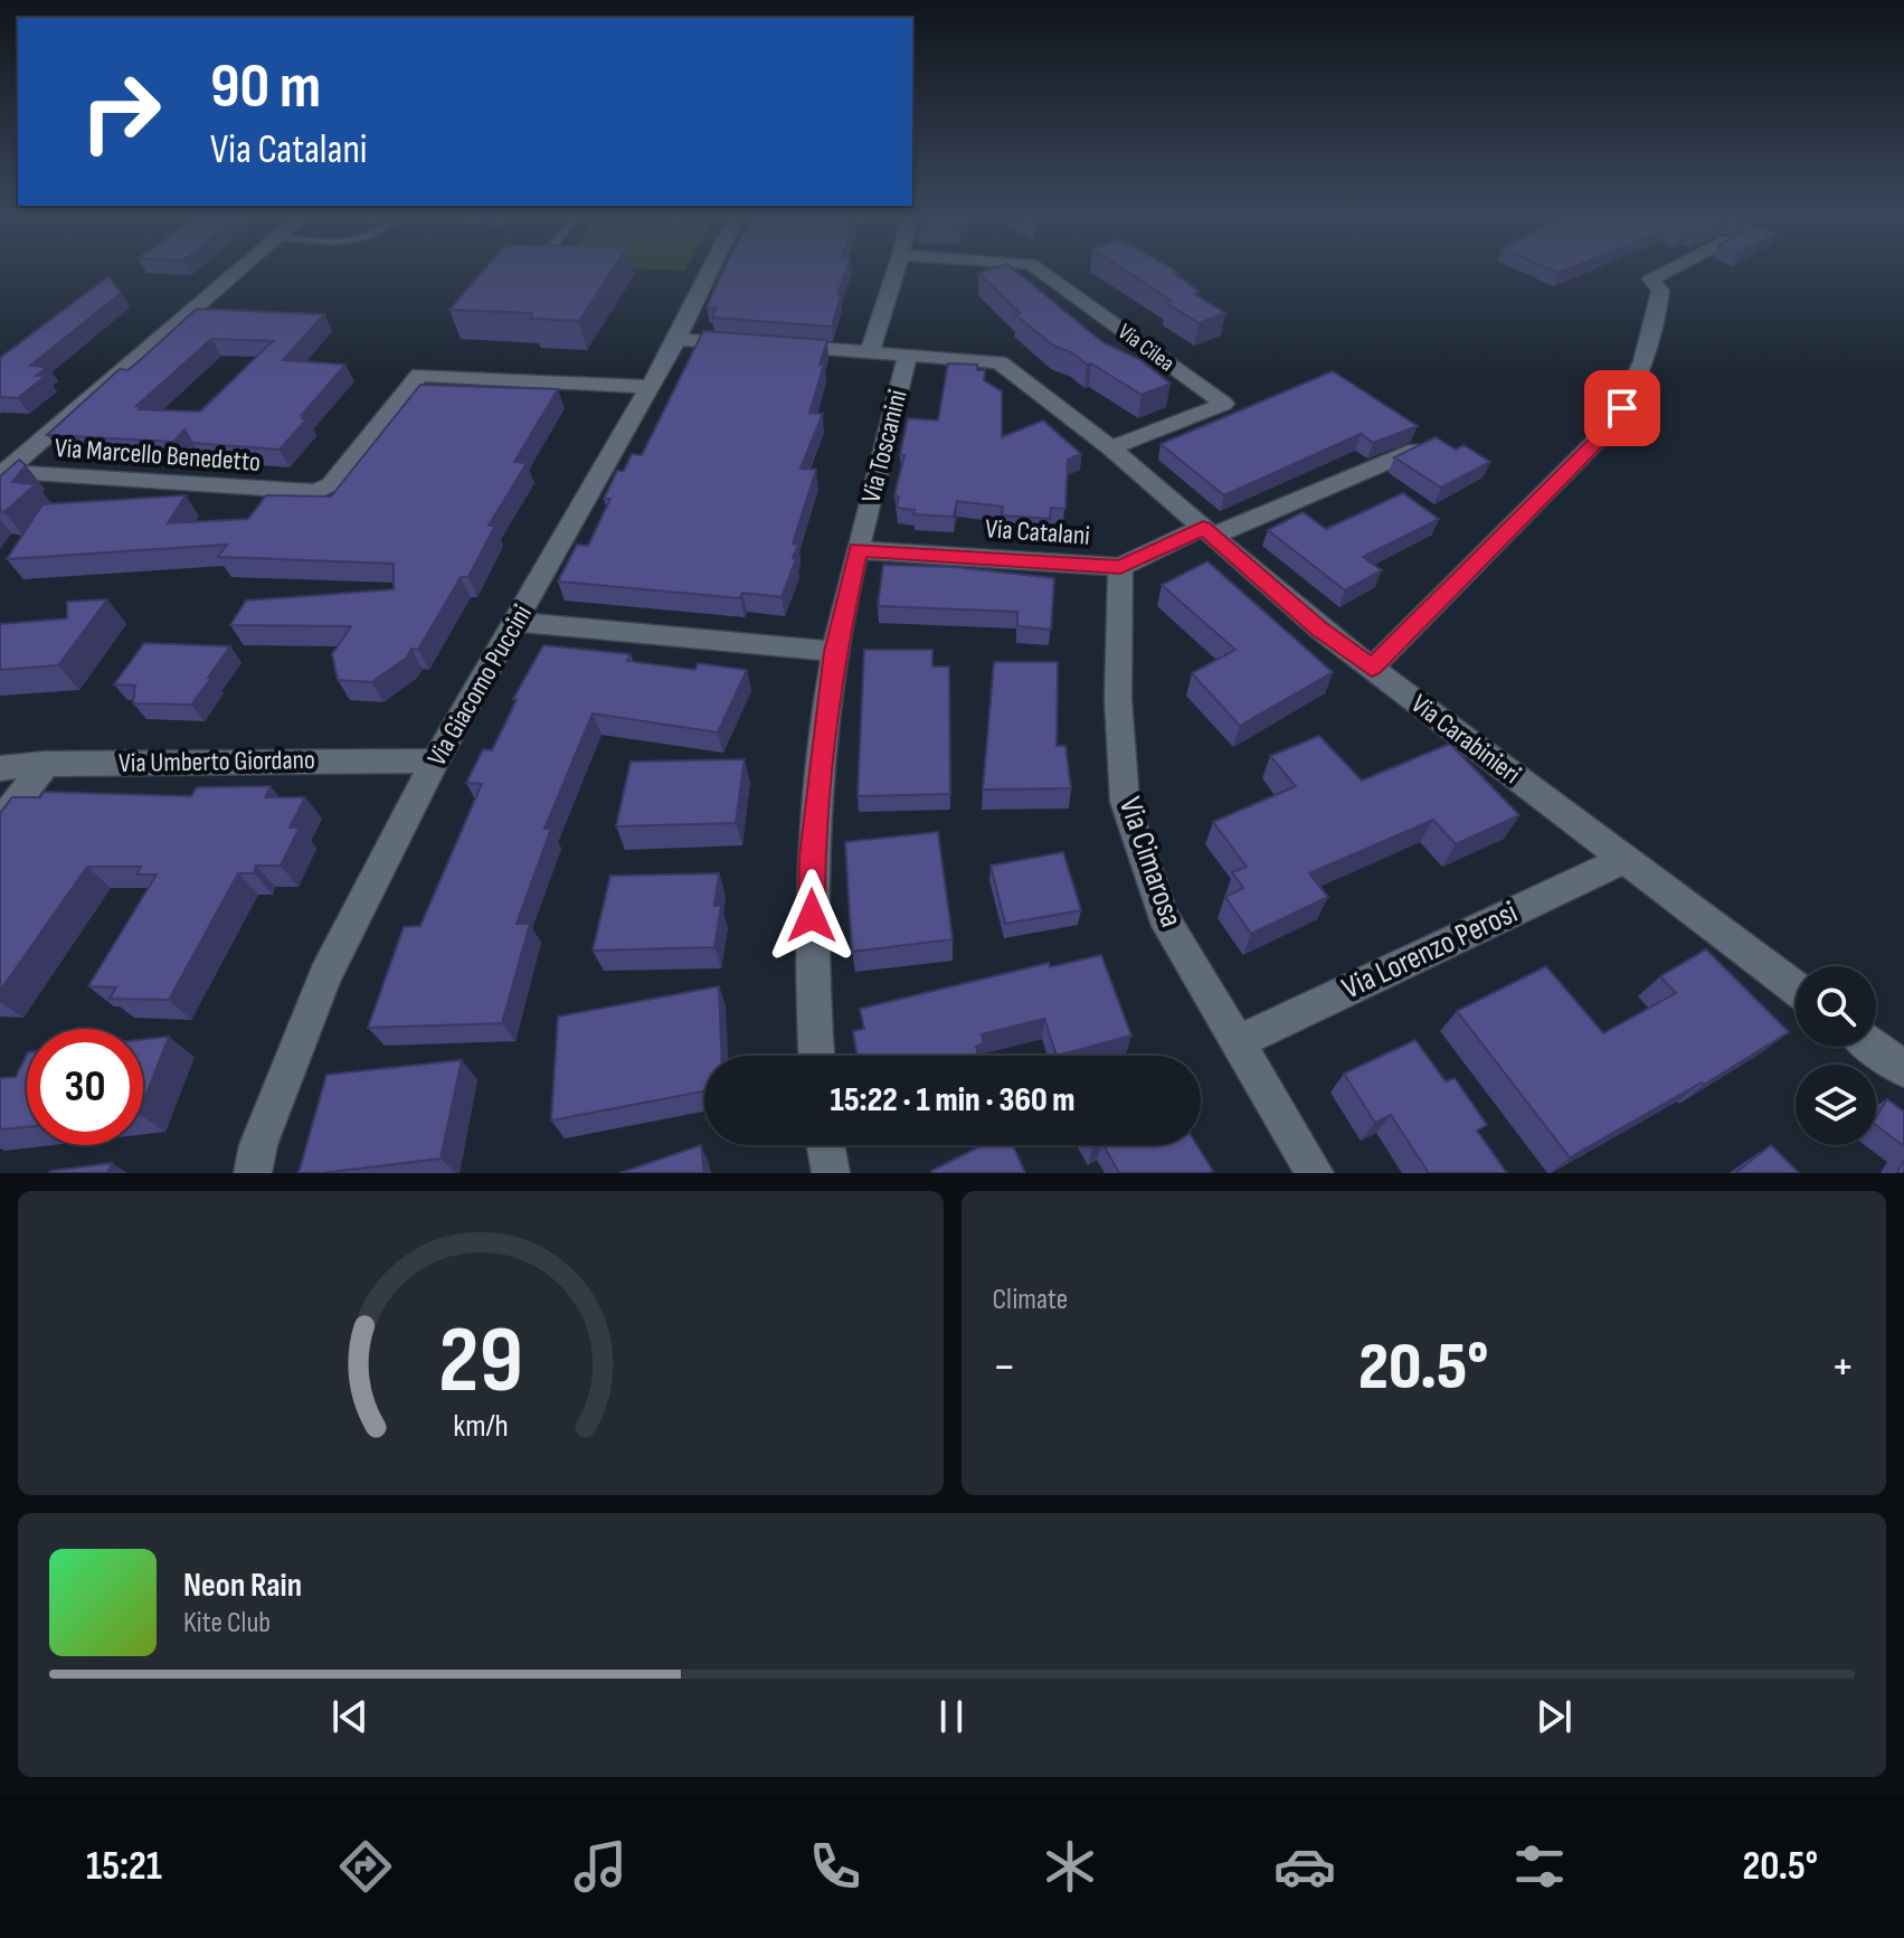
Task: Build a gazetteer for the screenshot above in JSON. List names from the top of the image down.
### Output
{
  "streets": {
    "street": [
      "Via Cilea",
      "Via Toscanini",
      "Via Marcello Benedetto",
      "Via Catalani",
      "Via Giacomo Puccini",
      "Via Carabinieri",
      "Via Umberto Giordano",
      "Via Cimarosa",
      "Via Lorenzo Perosi"
    ]
  },
  "crossings": [
    ["Via Toscanini", "Via Catalani"],
    ["Via Marcello Benedetto", "Via Giacomo Puccini"],
    ["Via Catalani", "Via Cimarosa"],
    ["Via Giacomo Puccini", "Via Umberto Giordano"],
    ["Via Carabinieri", "Via Lorenzo Perosi"],
    ["Via Cimarosa", "Via Lorenzo Perosi"]
  ],
  "page": {
    "turn": ["90 m", "Via Catalani"],
    "limit": "30",
    "trip": "15:22 · 1 min · 360 m",
    "tile": "Climate",
    "heat": ["−", "20.5°", "+"],
    "song": ["Neon Rain", "Kite Club"],
    "tabs": ["15:21", "20.5°"],
    "gauge": ["29", "km/h"]
  }
}
